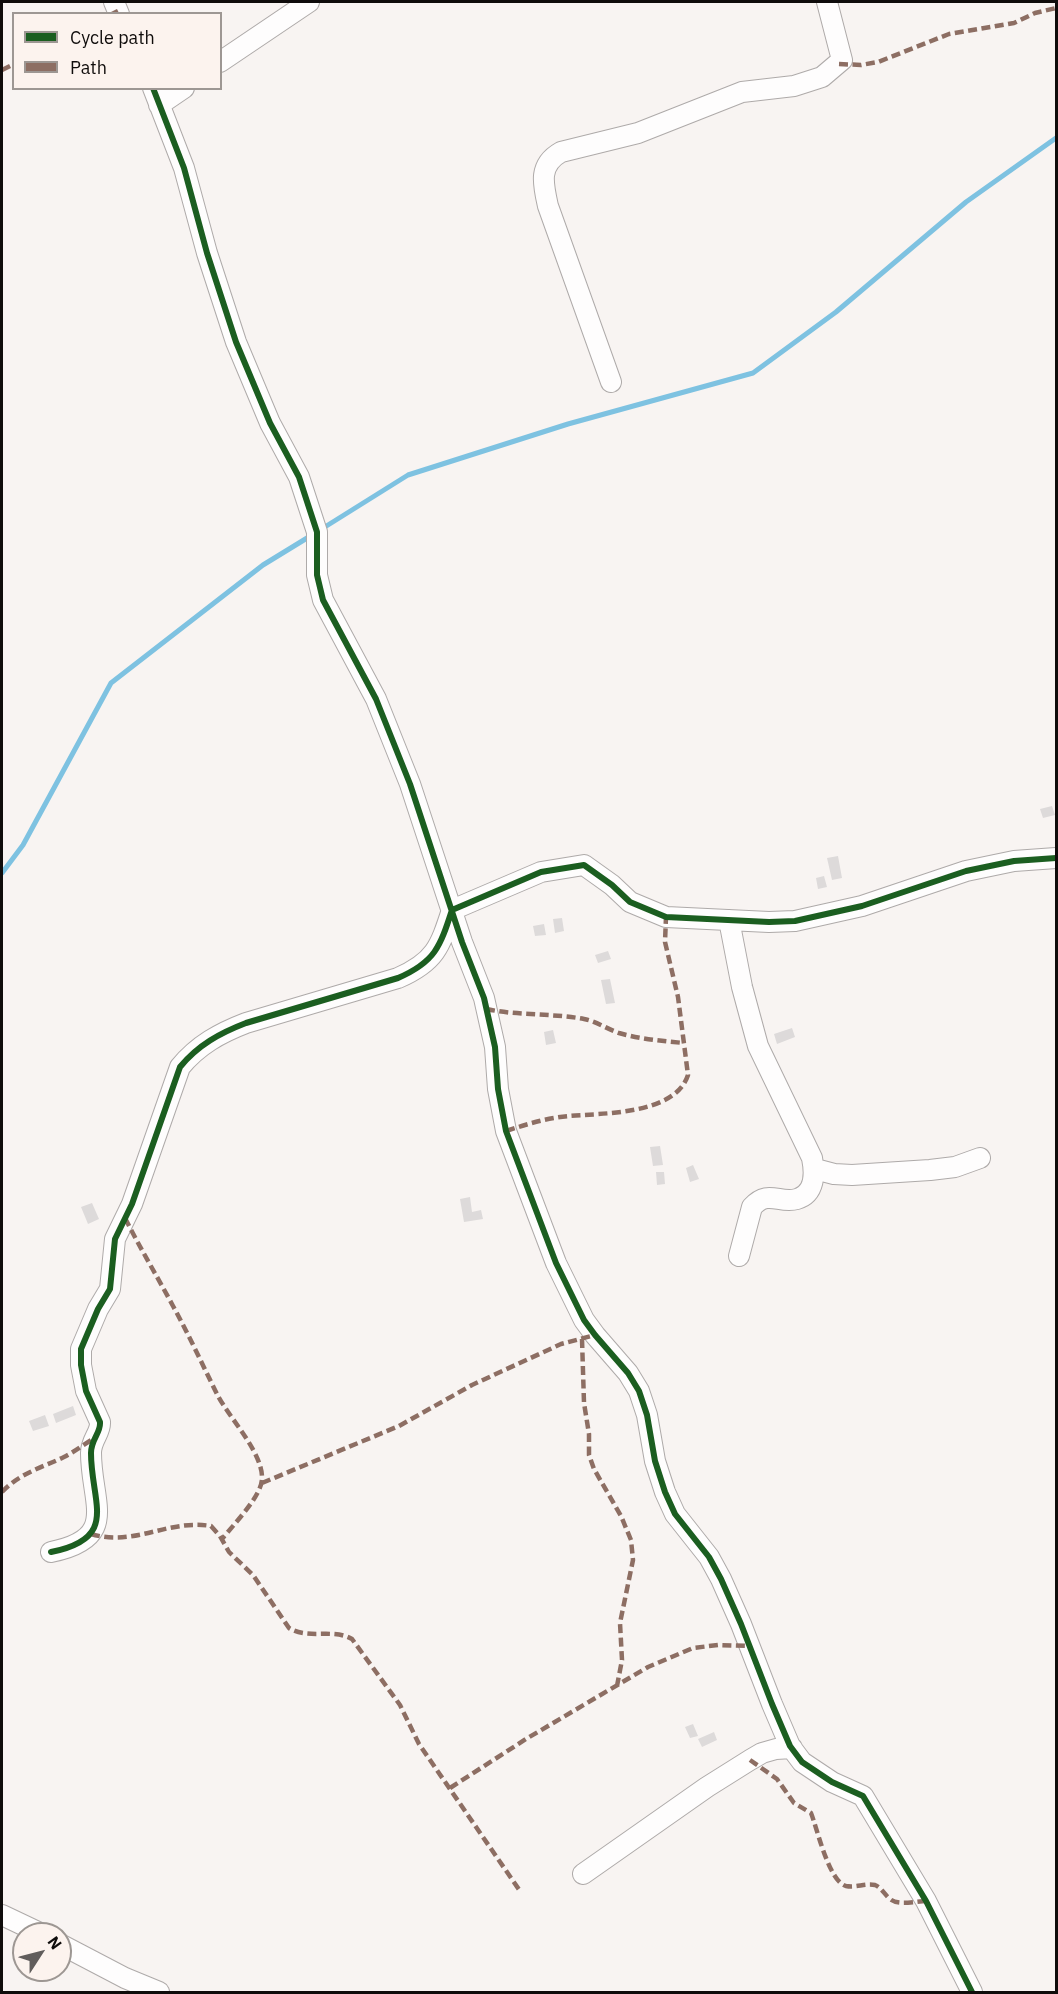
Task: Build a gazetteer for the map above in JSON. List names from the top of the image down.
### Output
{
  "legend": ["Cycle path", "Path"],
  "north": "top right"
}
